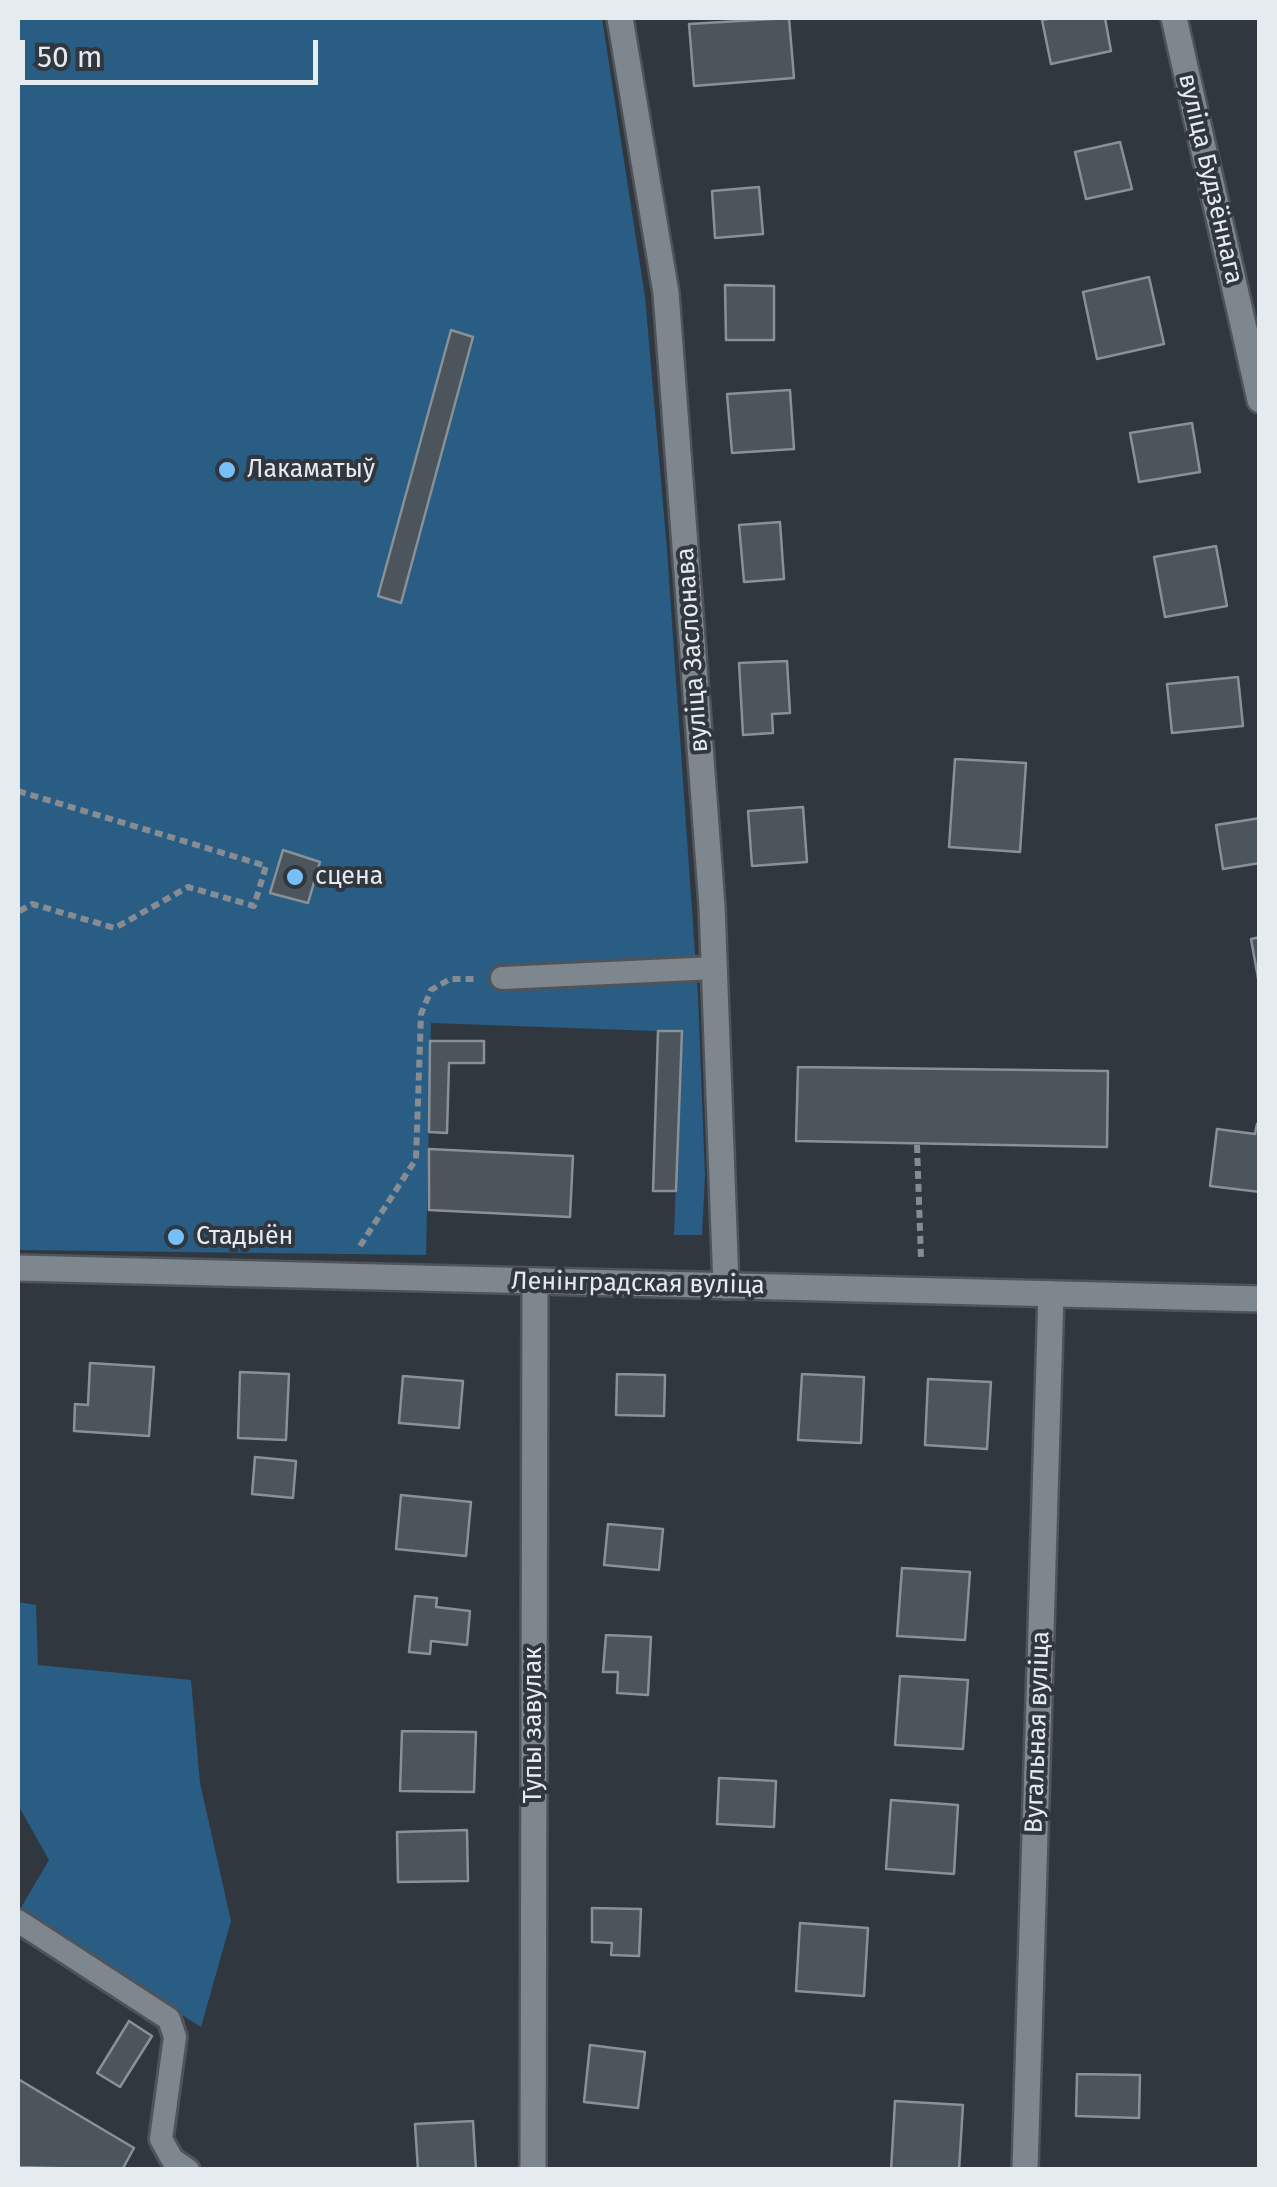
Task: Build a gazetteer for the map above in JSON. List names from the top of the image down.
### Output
{
  "streets": {
    "street": [
      "вуліца Будзённага",
      "вуліца Заслонава",
      "Ленінградская вуліца",
      "Тупы завулак",
      "Вугальная вуліца"
    ]
  },
  "crossings": [
    ["вуліца Заслонава", "Ленінградская вуліца"],
    ["Ленінградская вуліца", "Тупы завулак"],
    ["Ленінградская вуліца", "Вугальная вуліца"]
  ],
  "places": ["Лакаматыў", "сцена", "Стадыён"],
  "scale_bar": "50 m"
}
